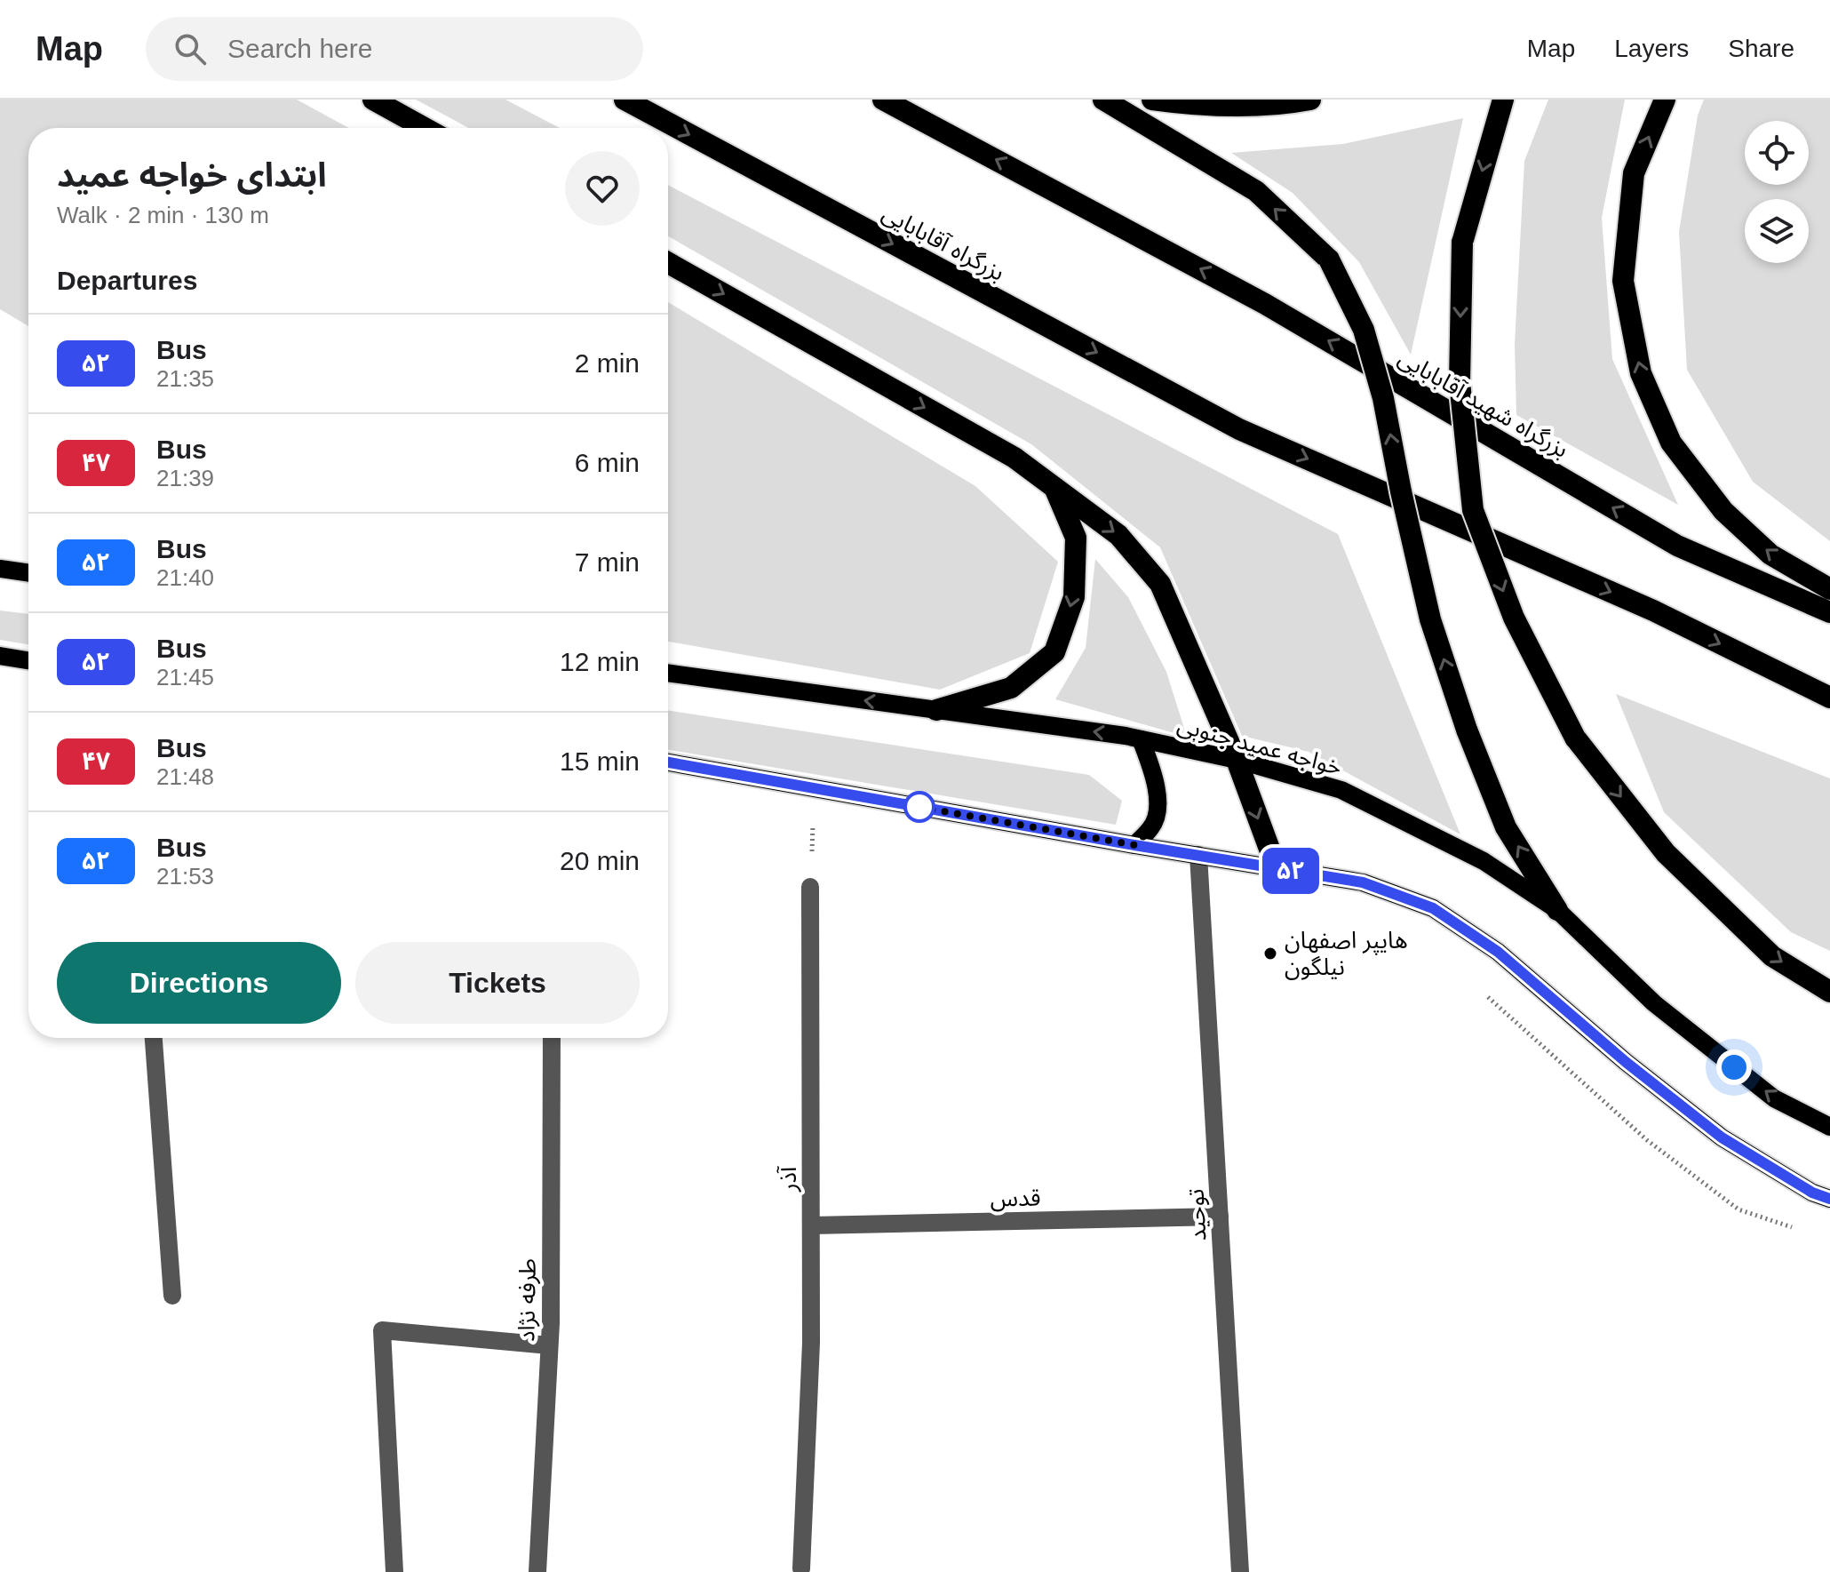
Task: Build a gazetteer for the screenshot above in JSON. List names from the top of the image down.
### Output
{
  "streets": {
    "highway": ["بزرگراه آقابابایی", "بزرگراه شهید آقابابایی"],
    "main road": ["خواجه عمید جنوبی"],
    "street": [
      "آذر",
      "قدس",
      "توحید",
      "طرفه نژاد"
    ]
  },
  "crossings": [
    ["آذر", "قدس"],
    ["قدس", "توحید"]
  ],
  "one_way": ["بزرگراه شهید آقابابایی"],
  "places": ["هایپر اصفهان نیلگون"],
  "lines": ["bus line ۵۲"],
  "page": {
    "header": "Map",
    "search": "Search here",
    "nav": ["Map", "Layers", "Share"],
    "on_map": "۵۲",
    "heading": [
      ["ابتدای خواجه عمید", "Walk · 2 min · 130 m"],
      "Departures"
    ],
    "list": [
      {
        "mark": "۵۲",
        "name": "Bus",
        "note": "21:35",
        "value": "2 min"
      },
      {
        "mark": "۴۷",
        "name": "Bus",
        "note": "21:39",
        "value": "6 min"
      },
      {
        "mark": "۵۲",
        "name": "Bus",
        "note": "21:40",
        "value": "7 min"
      },
      {
        "mark": "۵۲",
        "name": "Bus",
        "note": "21:45",
        "value": "12 min"
      },
      {
        "mark": "۴۷",
        "name": "Bus",
        "note": "21:48",
        "value": "15 min"
      },
      {
        "mark": "۵۲",
        "name": "Bus",
        "note": "21:53",
        "value": "20 min"
      }
    ],
    "buttons": ["Directions", "Tickets"]
  }
}
